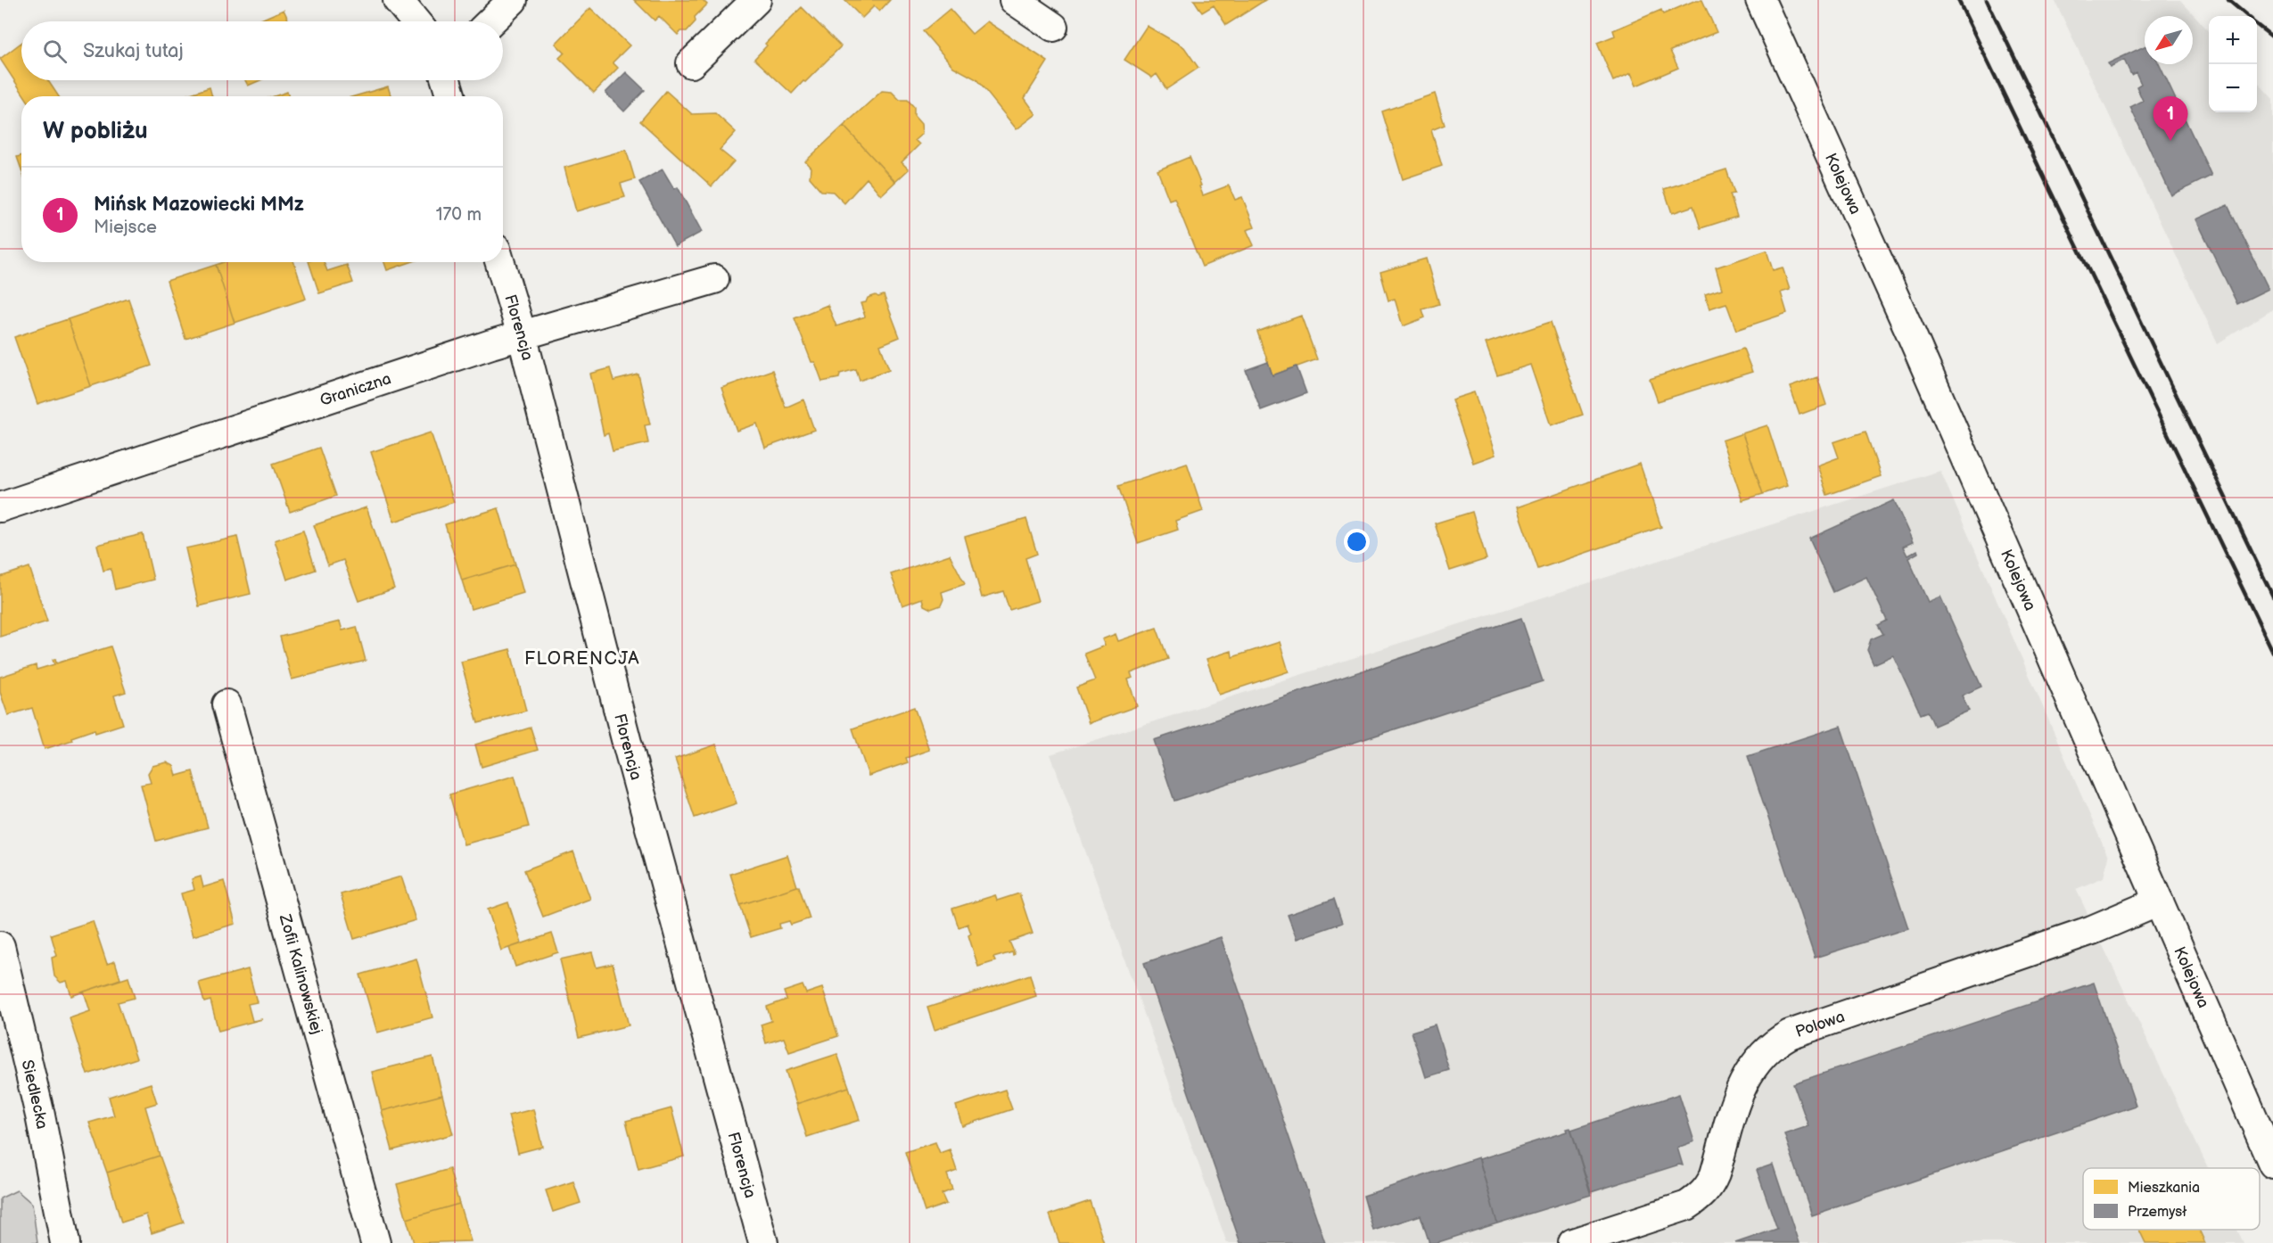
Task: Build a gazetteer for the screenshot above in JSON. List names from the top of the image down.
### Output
{
  "streets": {
    "street": [
      "Kolejowa",
      "Florencja",
      "Graniczna",
      "Zofii Kalinowskiej",
      "Polowa",
      "Siedlecka"
    ]
  },
  "crossings": [
    ["Kolejowa", "Polowa"],
    ["Florencja", "Graniczna"]
  ],
  "districts": ["FLORENCJA"],
  "legend": ["Mieszkania", "Przemysł"],
  "north": "bottom left",
  "page": {
    "map_buttons": ["+", "−"],
    "search": "Szukaj tutaj",
    "pins": "1",
    "heading": "W pobliżu",
    "list": [
      {
        "mark": "1",
        "name": "Mińsk Mazowiecki MMz",
        "note": "Miejsce",
        "value": "170 m"
      }
    ]
  }
}
